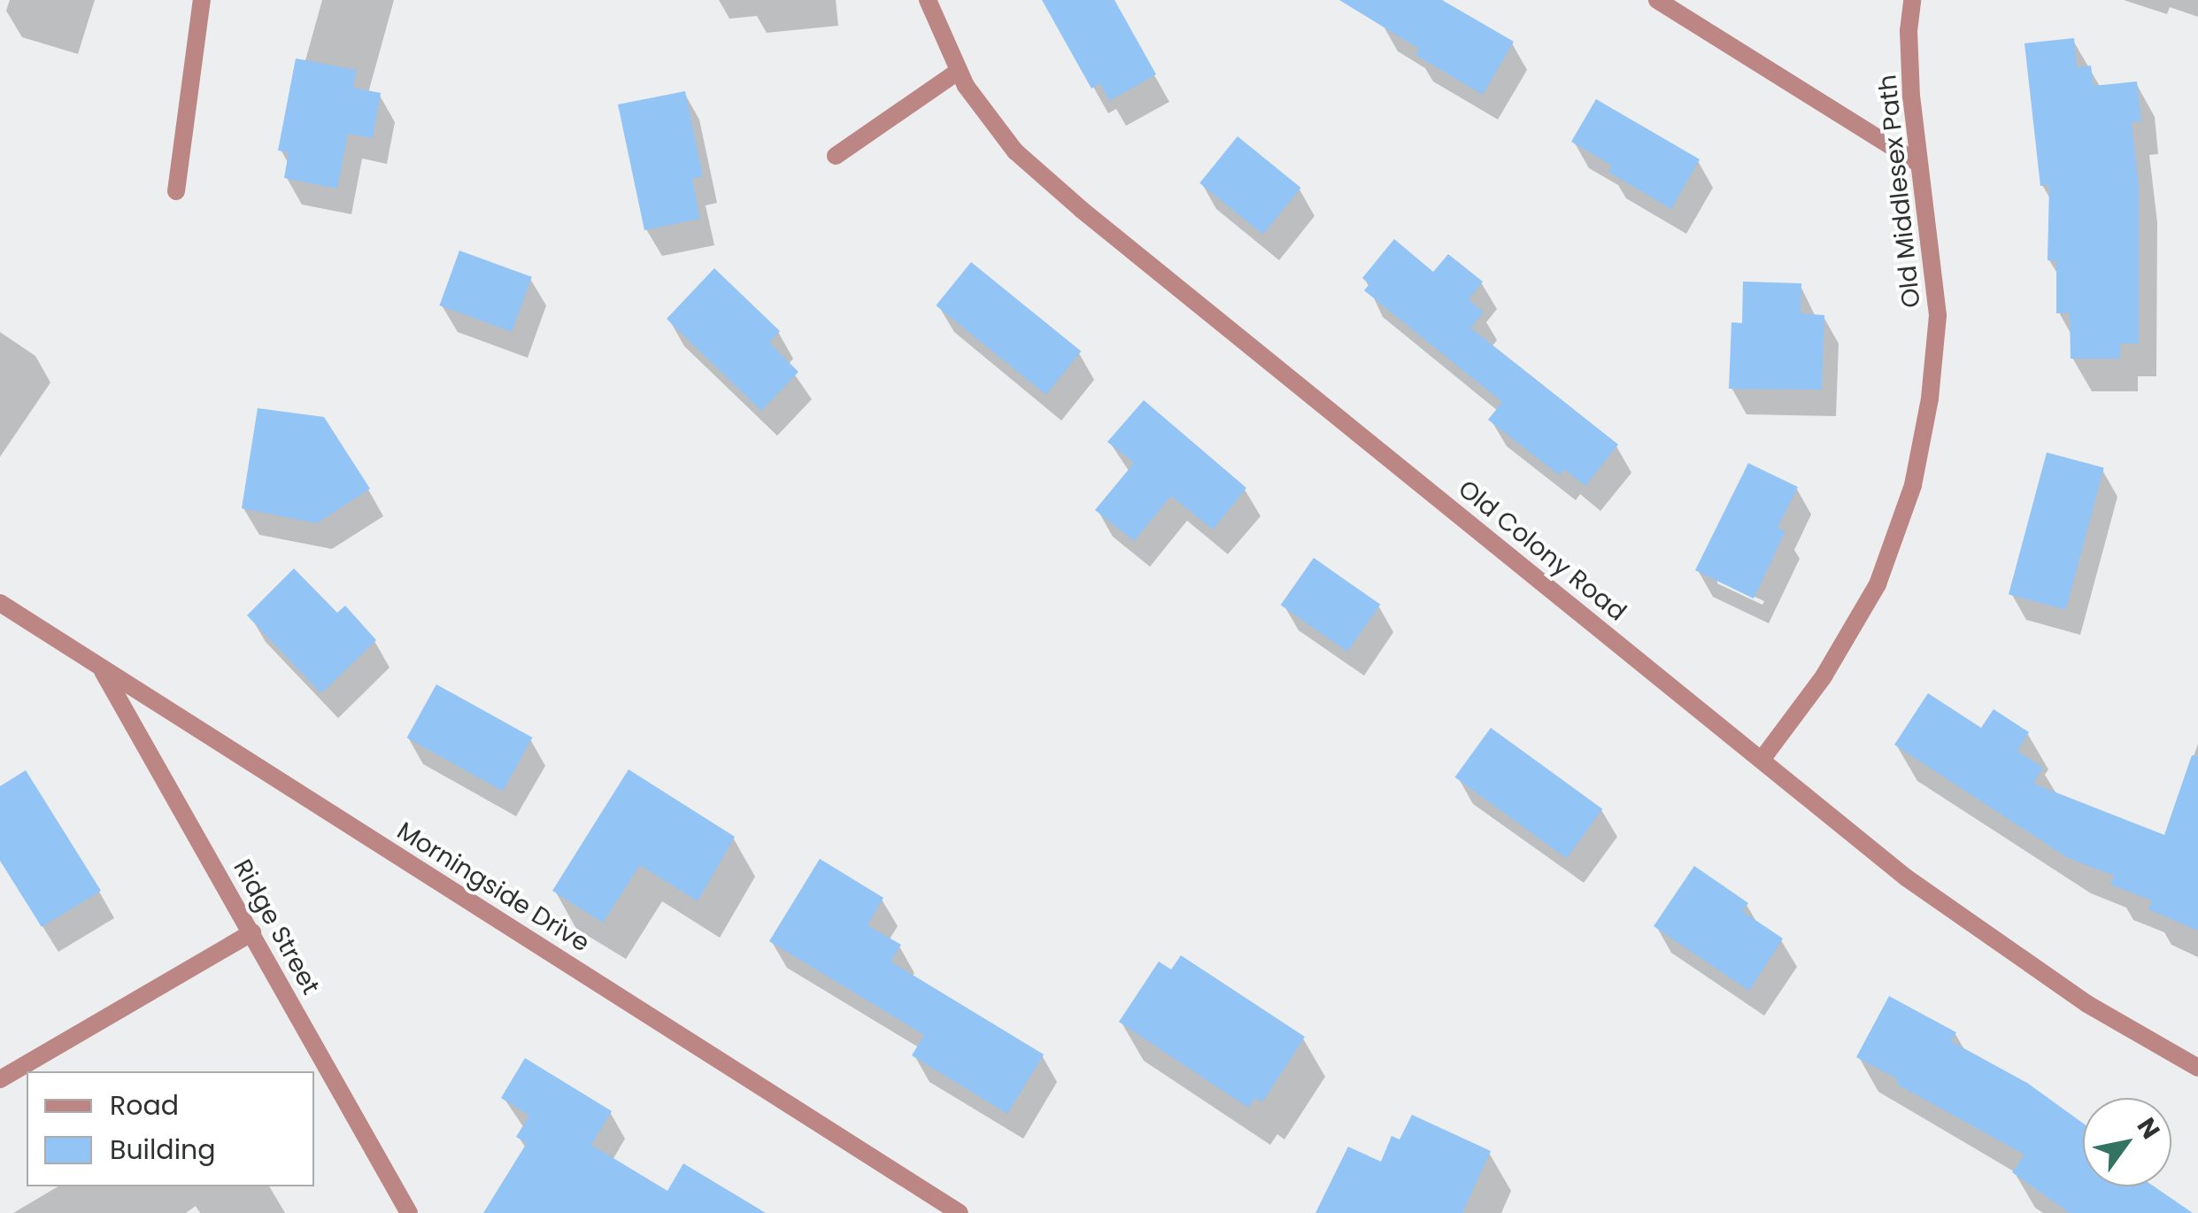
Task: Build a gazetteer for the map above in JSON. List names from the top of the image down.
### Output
{
  "streets": {
    "street": [
      "Old Middlesex Path",
      "Old Colony Road",
      "Morningside Drive",
      "Ridge Street"
    ]
  },
  "crossings": [
    ["Old Middlesex Path", "Old Colony Road"],
    ["Morningside Drive", "Ridge Street"]
  ],
  "legend": ["Road", "Building"],
  "north": "top right"
}
